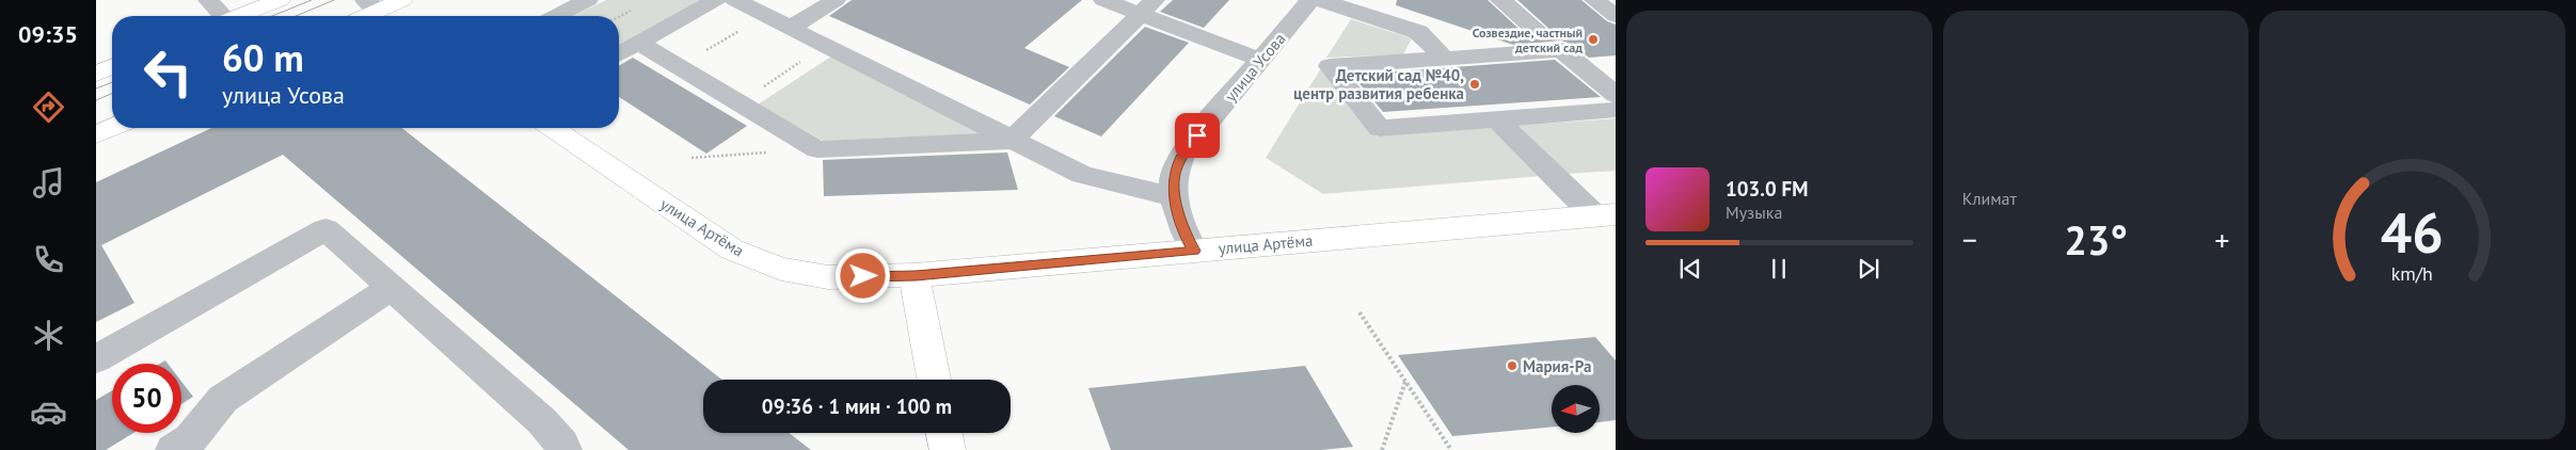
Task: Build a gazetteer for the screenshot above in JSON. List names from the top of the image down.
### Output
{
  "streets": {
    "main road": ["улица Артёма"],
    "street": ["улица Усова"]
  },
  "crossings": [
    ["улица Усова", "улица Артёма"]
  ],
  "places": ["Созвездие, частный детский сад", "Детский сад №40, центр развития ребенка", "Мария-Ра"],
  "north": "left",
  "page": {
    "tabs": "09:35",
    "tile": "Климат",
    "turn": ["60 m", "улица Усова"],
    "song": ["103.0 FM", "Музыка"],
    "heat": ["−", "23°", "+"],
    "limit": "50",
    "trip": "09:36 · 1 мин · 100 m",
    "gauge": ["46", "km/h"]
  }
}
